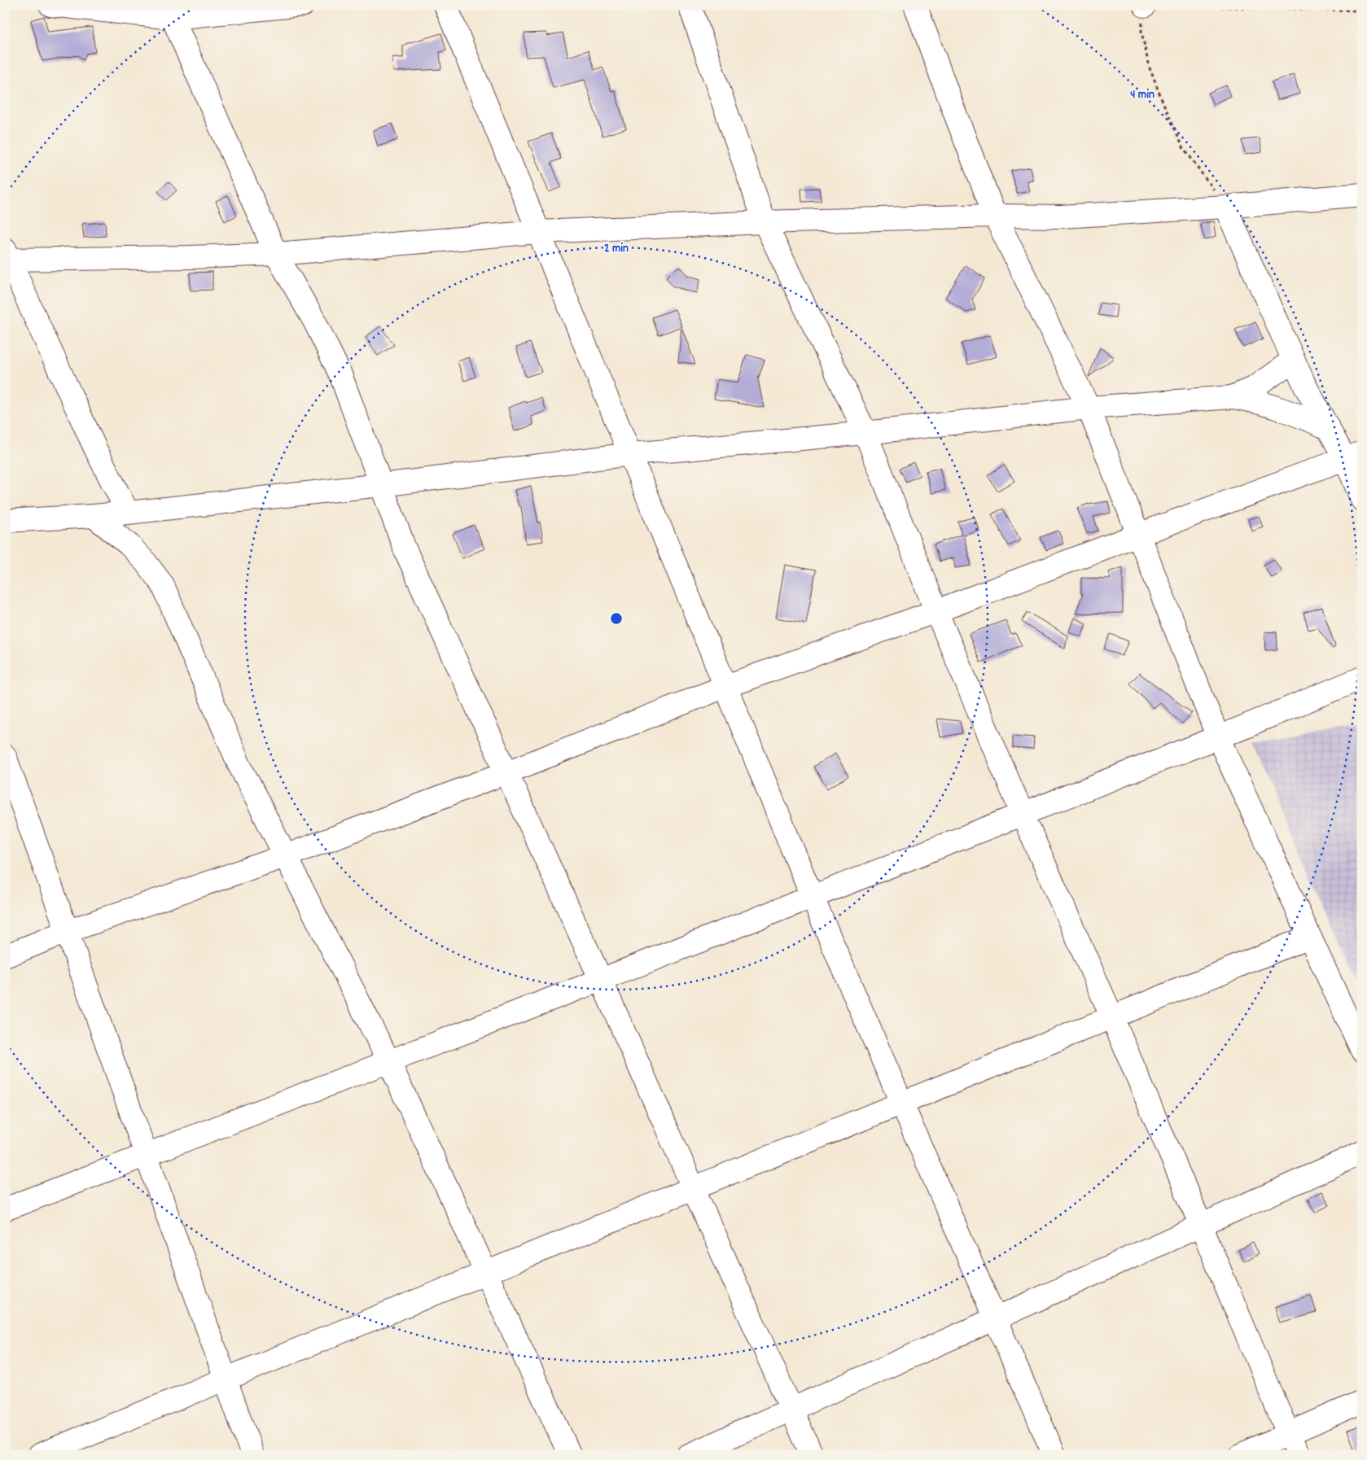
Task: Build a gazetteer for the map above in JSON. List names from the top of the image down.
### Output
{
  "rings": ["4 min", "2 min"]
}
